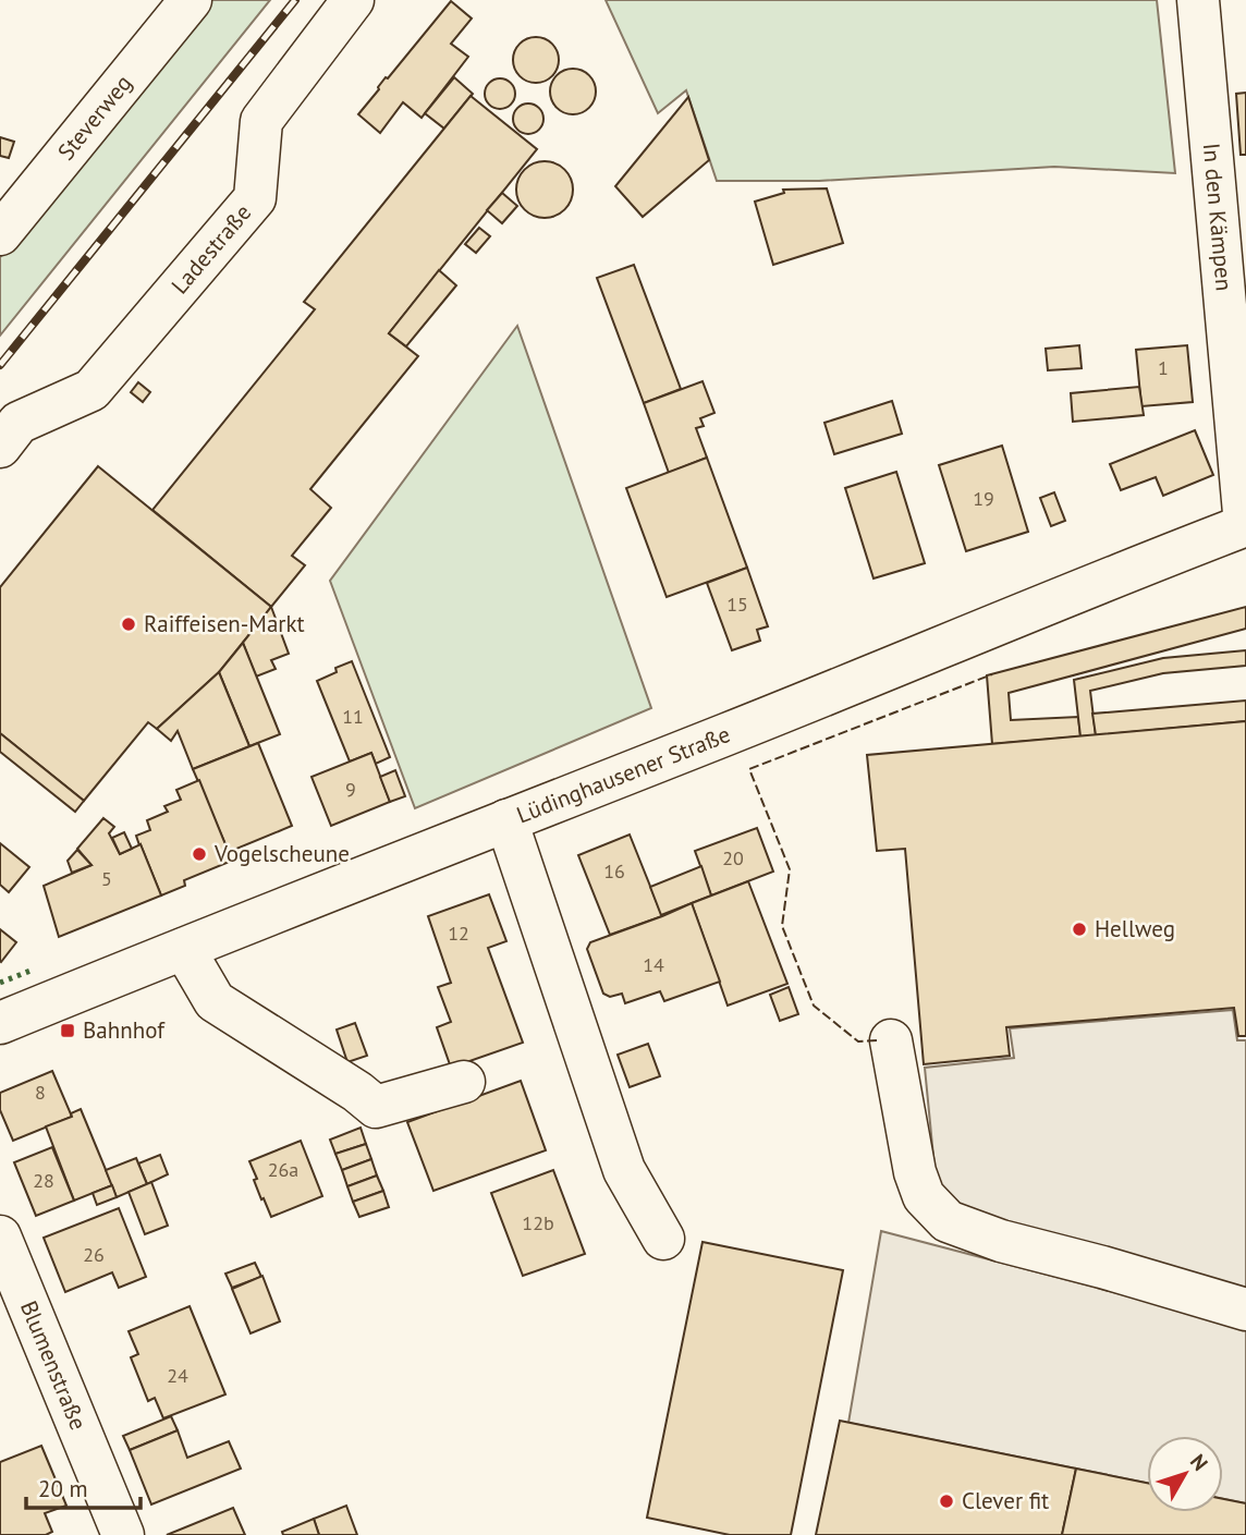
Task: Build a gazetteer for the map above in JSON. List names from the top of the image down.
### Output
{
  "streets": {
    "street": [
      "Steverweg",
      "In den Kämpen",
      "Ladestraße",
      "Lüdinghausener Straße",
      "Blumenstraße"
    ]
  },
  "crossings": [
    ["In den Kämpen", "Lüdinghausener Straße"]
  ],
  "places": {
    "other": [
      "Raiffeisen-Markt",
      "Vogelscheune",
      "Hellweg",
      "Clever fit"
    ],
    "transit": ["Bahnhof"]
  },
  "house_numbers": [
    "1",
    "19",
    "15",
    "11",
    "9",
    "20",
    "16",
    "5",
    "12",
    "14",
    "8",
    "26a",
    "28",
    "12b",
    "26",
    "24"
  ],
  "scale_bar": "20 m",
  "north": "top right"
}
